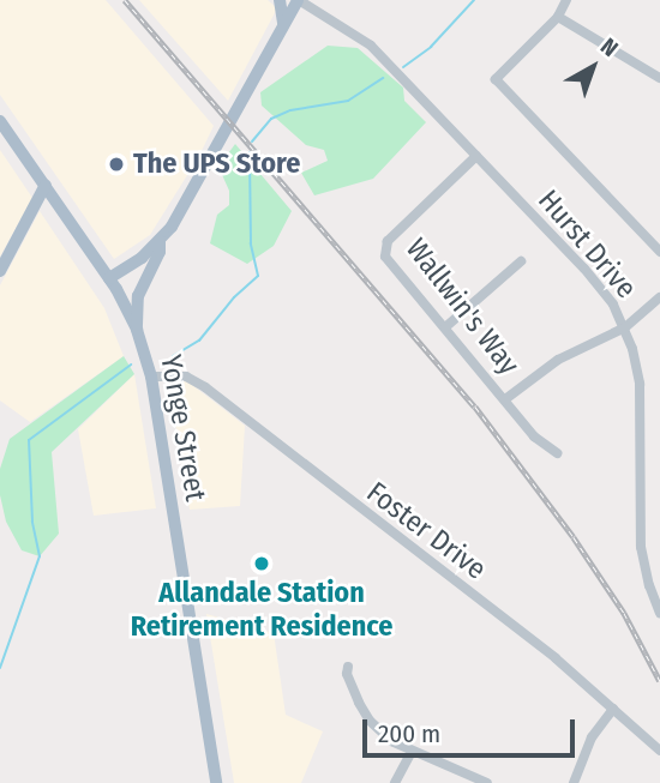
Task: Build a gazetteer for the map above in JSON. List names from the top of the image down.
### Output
{
  "streets": {
    "main road": ["Yonge Street"],
    "street": ["Hurst Drive", "Wallwin's Way", "Foster Drive"]
  },
  "crossings": [
    ["Hurst Drive", "Wallwin's Way"],
    ["Yonge Street", "Foster Drive"]
  ],
  "places": ["The UPS Store", "Allandale Station Retirement Residence"],
  "scale_bar": "200 m",
  "north": "top right"
}
